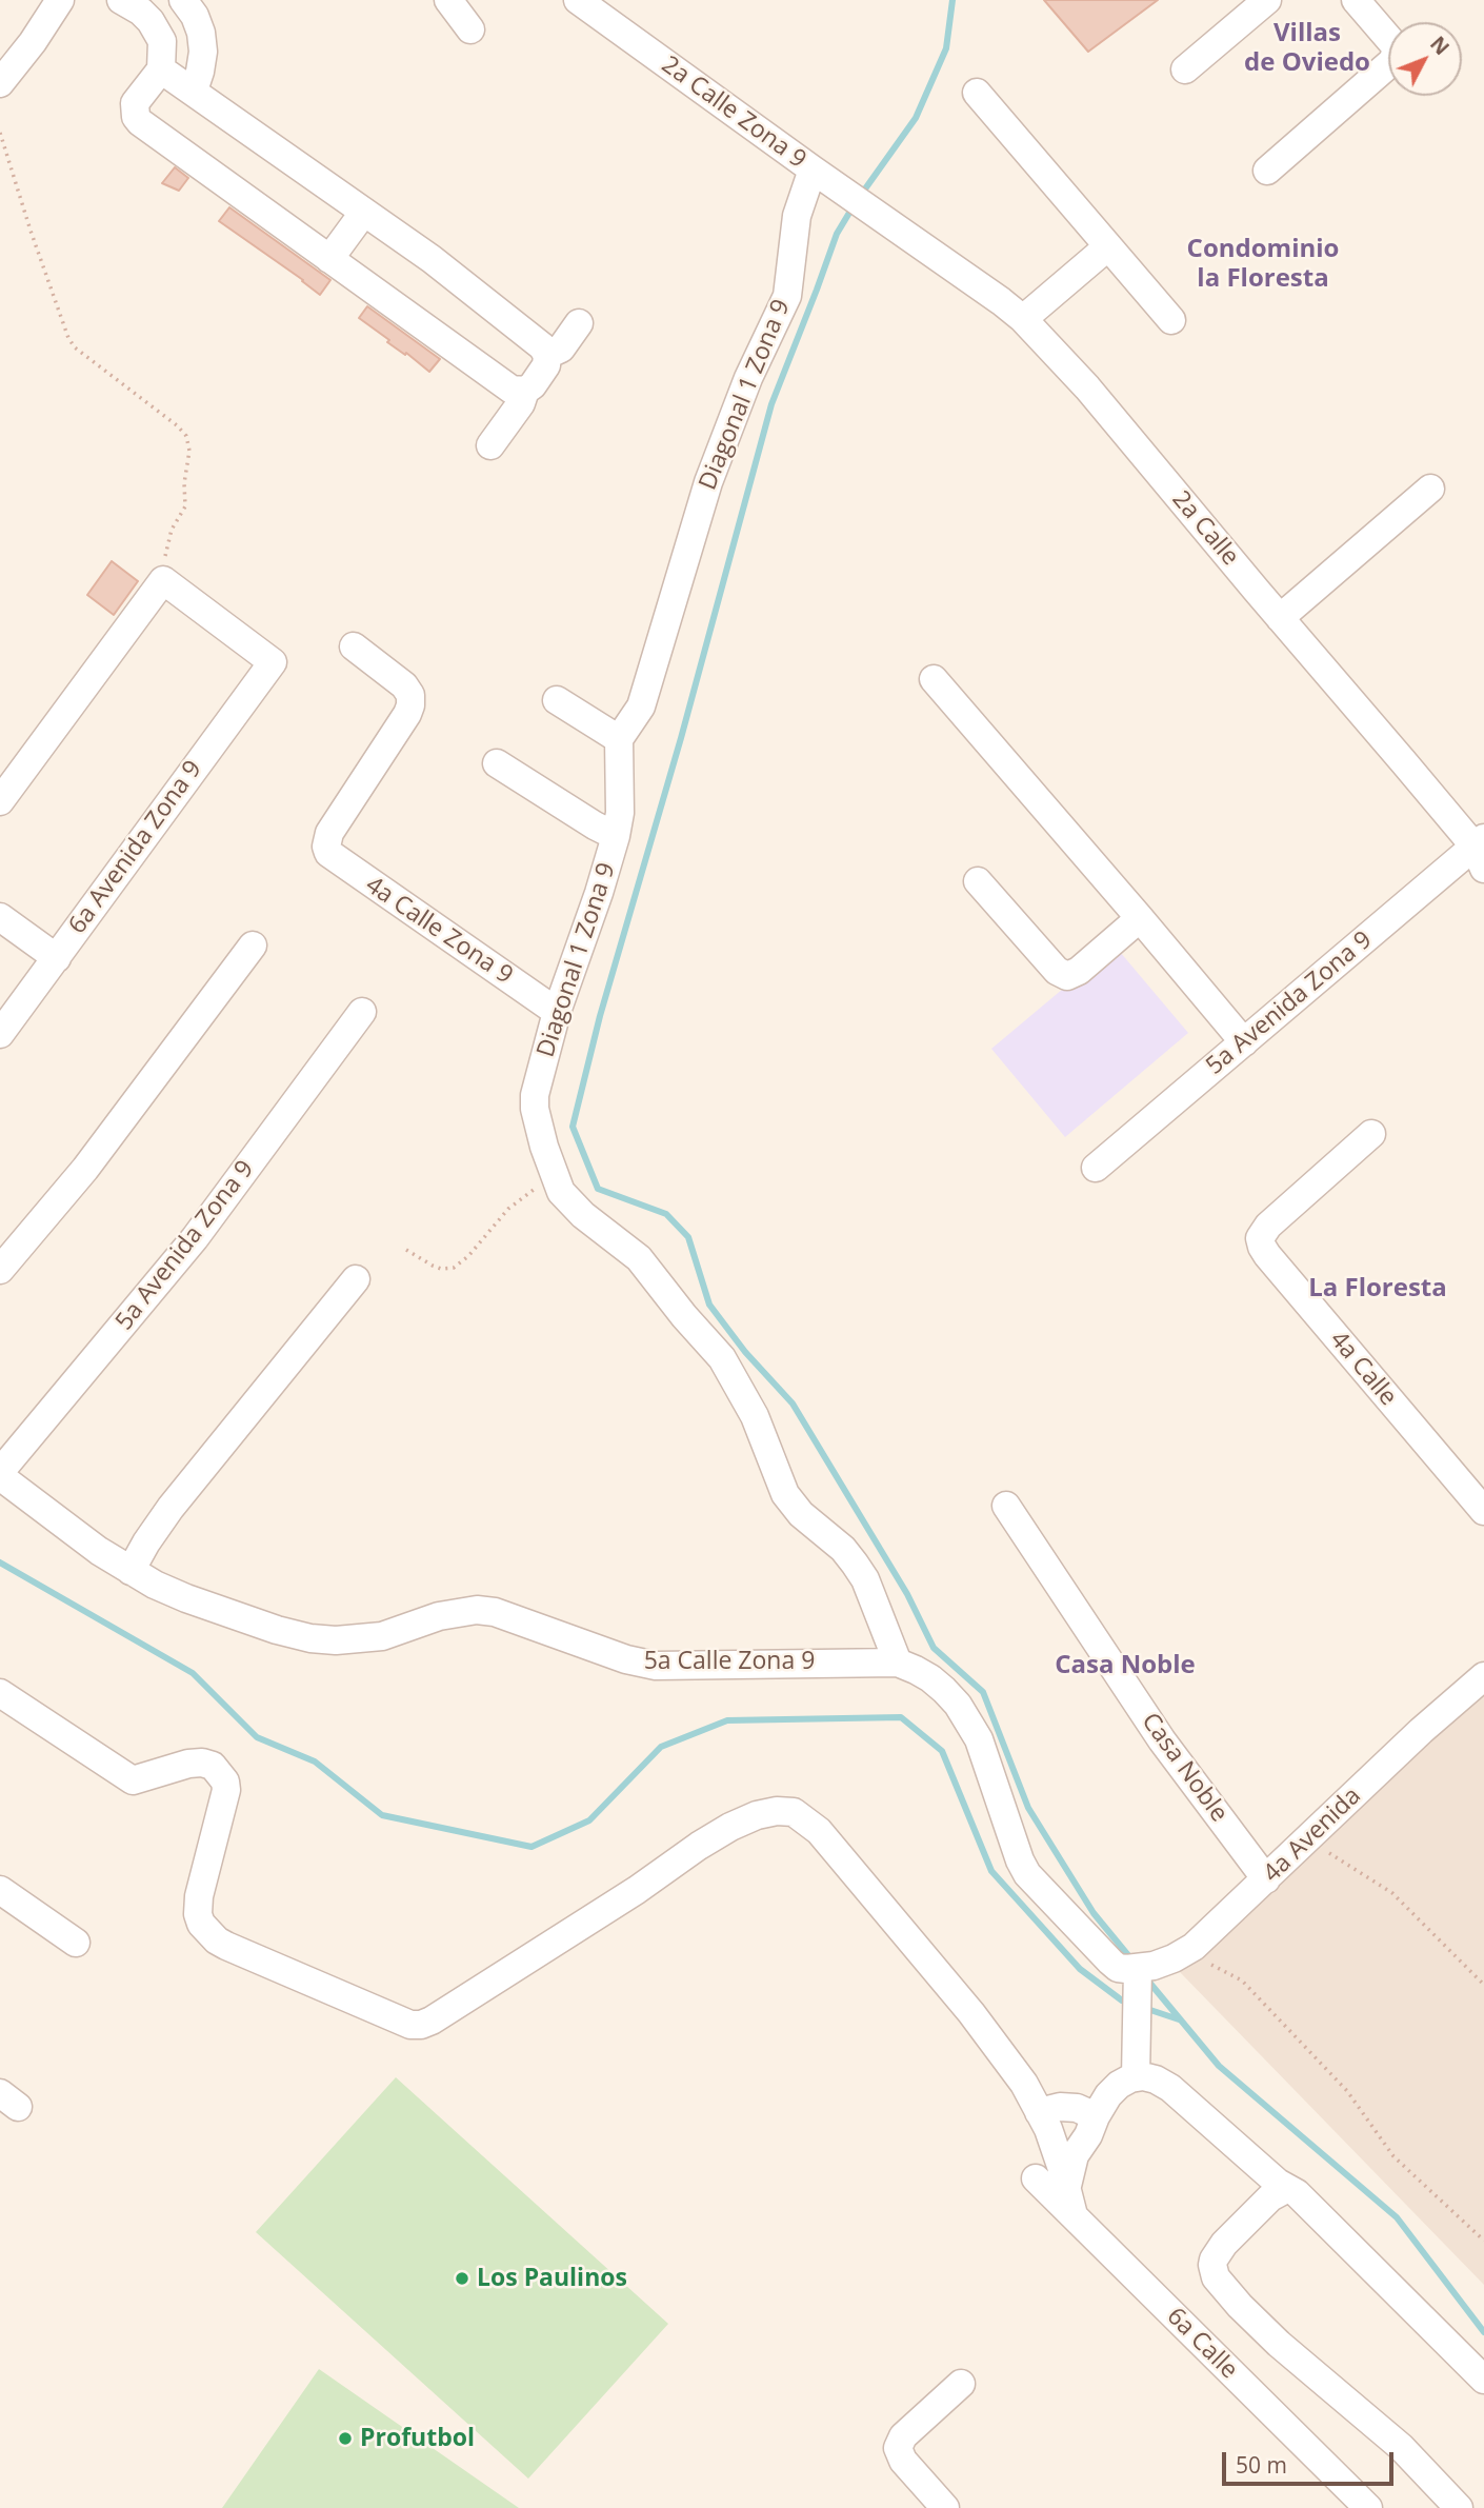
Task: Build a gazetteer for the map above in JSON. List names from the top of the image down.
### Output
{
  "streets": {
    "street": [
      "2a Calle Zona 9",
      "Diagonal 1 Zona 9",
      "2a Calle",
      "6a Avenida Zona 9",
      "4a Calle Zona 9",
      "5a Avenida Zona 9",
      "4a Calle",
      "5a Calle Zona 9",
      "Casa Noble",
      "4a Avenida",
      "6a Calle"
    ]
  },
  "crossings": [
    ["2a Calle Zona 9", "Diagonal 1 Zona 9"],
    ["2a Calle Zona 9", "2a Calle"],
    ["Diagonal 1 Zona 9", "4a Calle Zona 9"],
    ["Diagonal 1 Zona 9", "5a Calle Zona 9"],
    ["2a Calle", "5a Avenida Zona 9"],
    ["5a Avenida Zona 9", "5a Calle Zona 9"],
    ["5a Calle Zona 9", "4a Avenida"],
    ["Casa Noble", "4a Avenida"]
  ],
  "districts": [
    "Villas de Oviedo",
    "Condominio la Floresta",
    "La Floresta",
    "Casa Noble"
  ],
  "places": ["Los Paulinos", "Profutbol"],
  "scale_bar": "50 m",
  "north": "top right"
}
